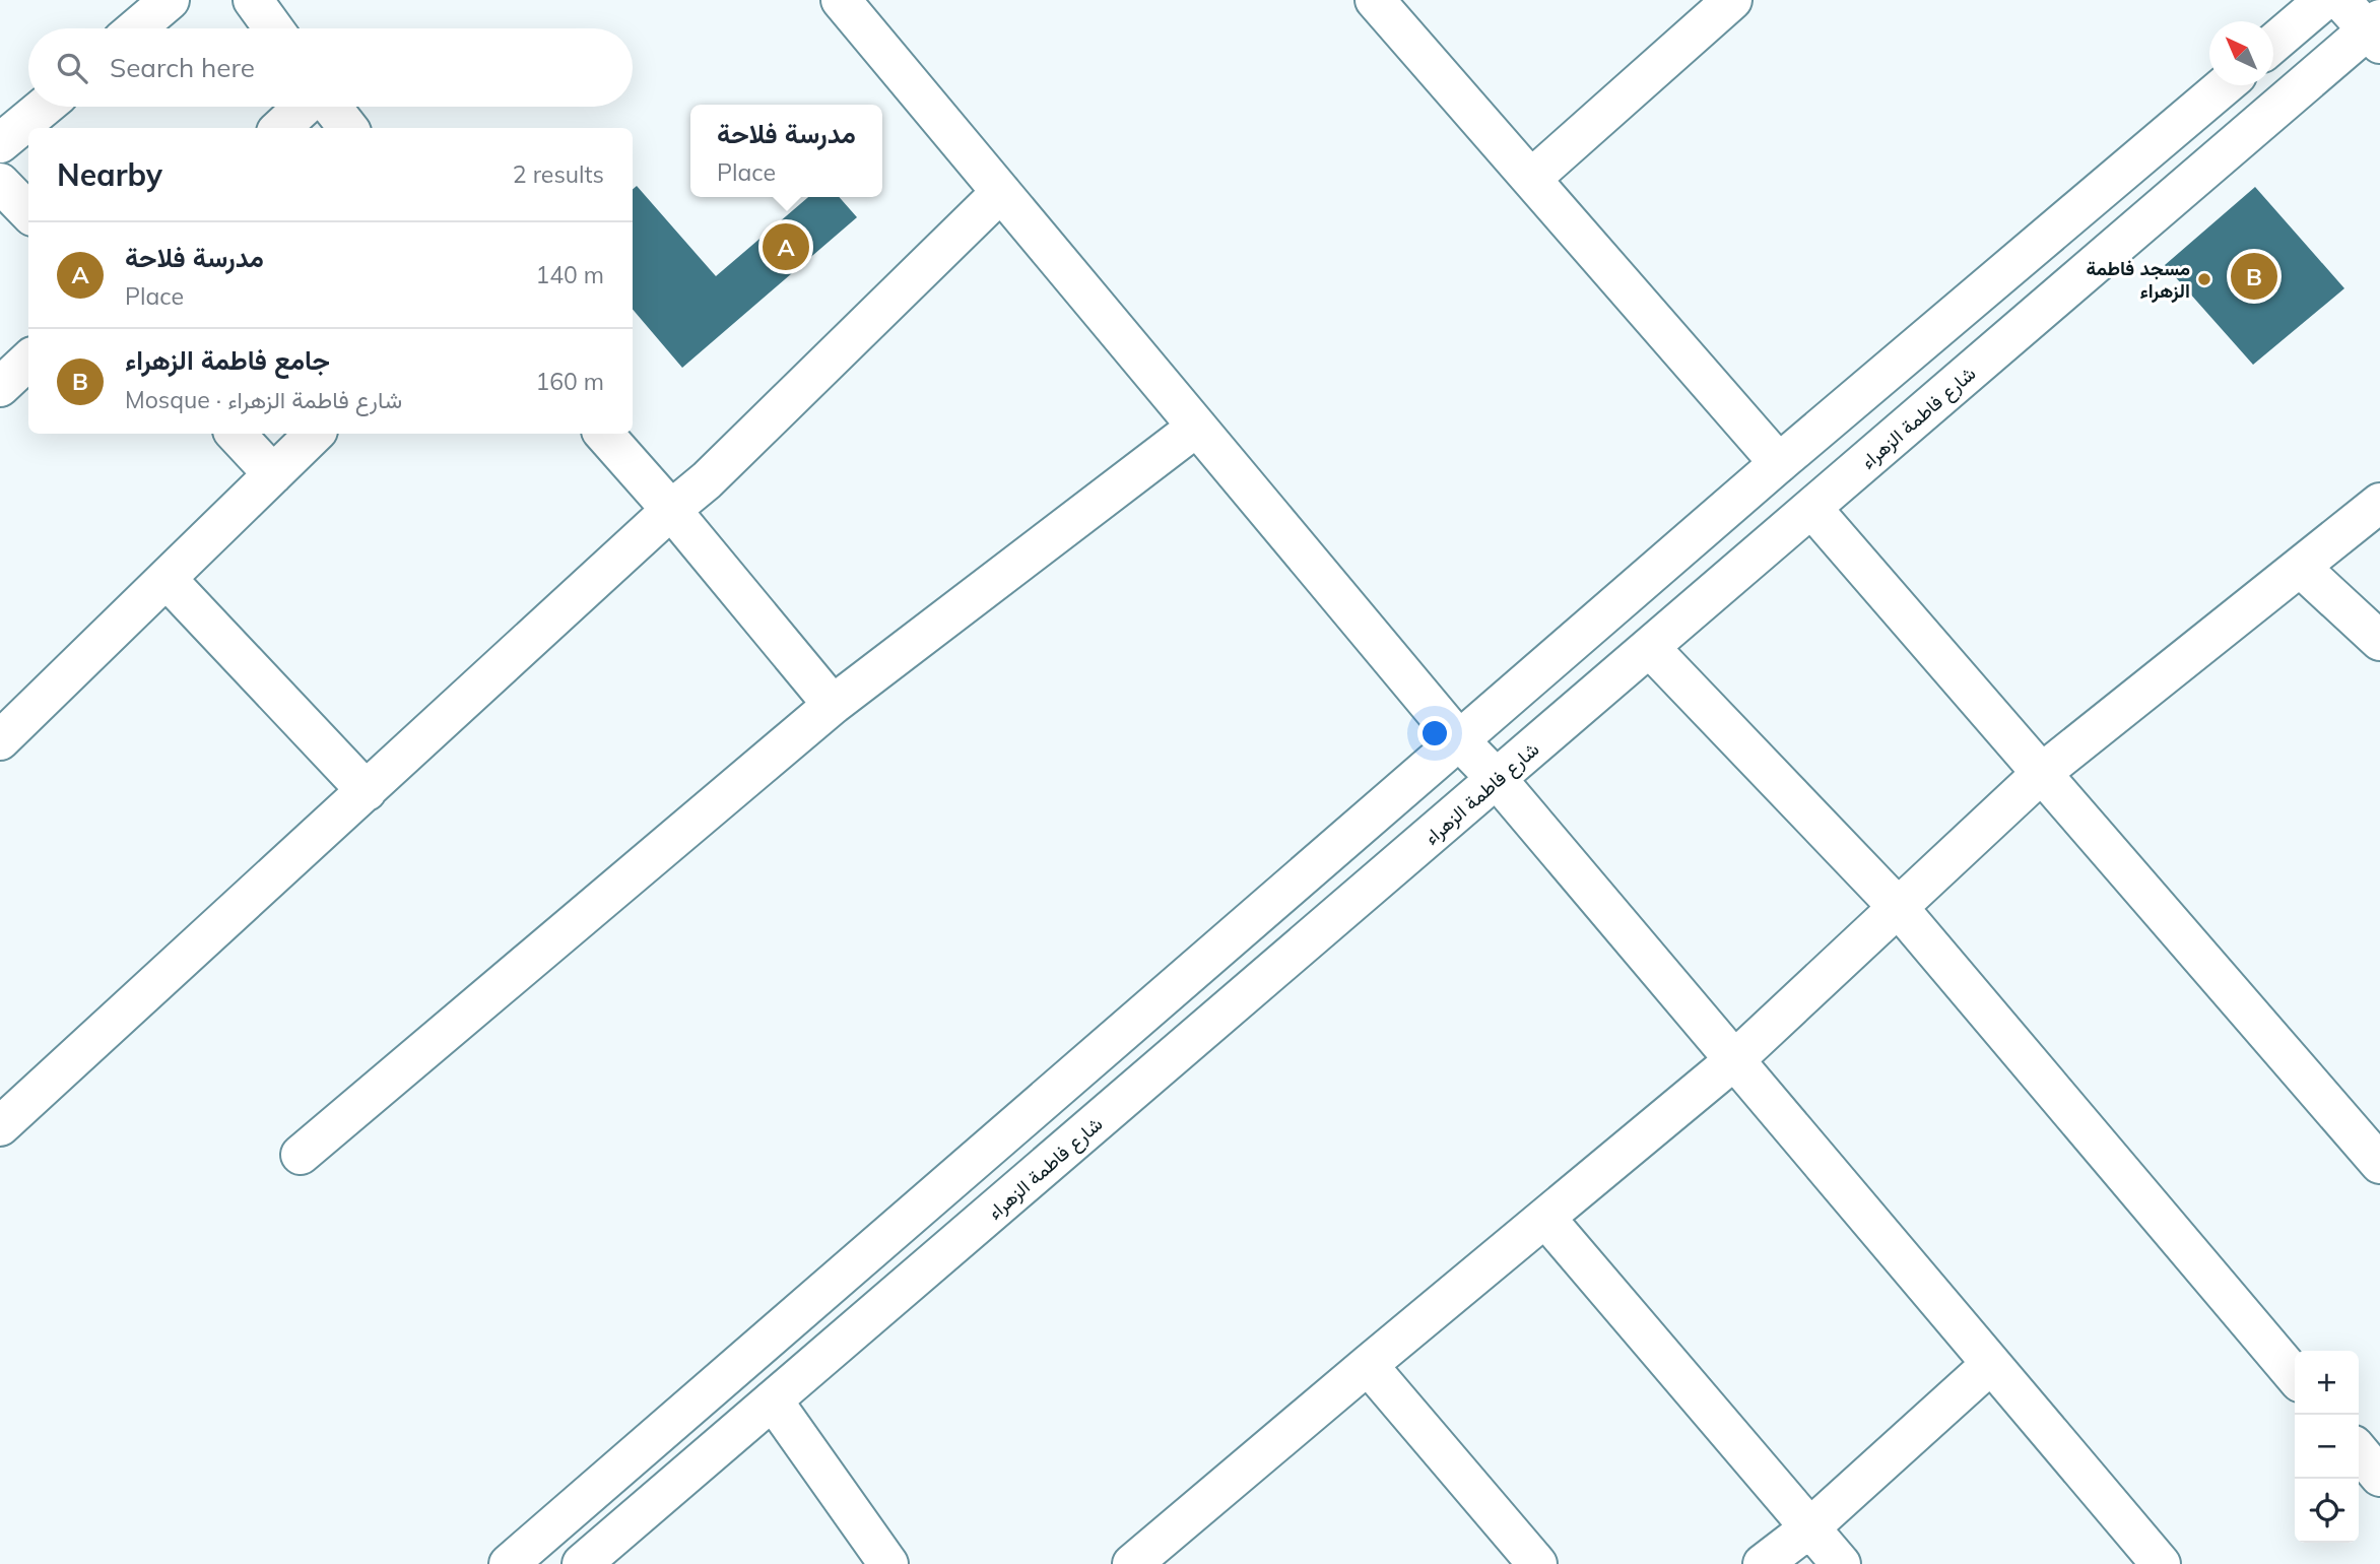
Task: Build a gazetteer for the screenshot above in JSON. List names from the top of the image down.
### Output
{
  "streets": {
    "street": ["شارع فاطمة الزهراء"]
  },
  "places": ["مسجد فاطمة الزهراء"],
  "north": "top left",
  "page": {
    "search": "Search here",
    "popup": ["مدرسة فلاحة", "Place"],
    "heading": ["Nearby", "2 results"],
    "pins": ["A", "B"],
    "list": [
      {
        "mark": "A",
        "name": "مدرسة فلاحة",
        "note": "Place",
        "value": "140 m"
      },
      {
        "mark": "B",
        "name": "جامع فاطمة الزهراء",
        "note": "Mosque · شارع فاطمة الزهراء",
        "value": "160 m"
      }
    ],
    "map_buttons": ["+", "−"]
  }
}
